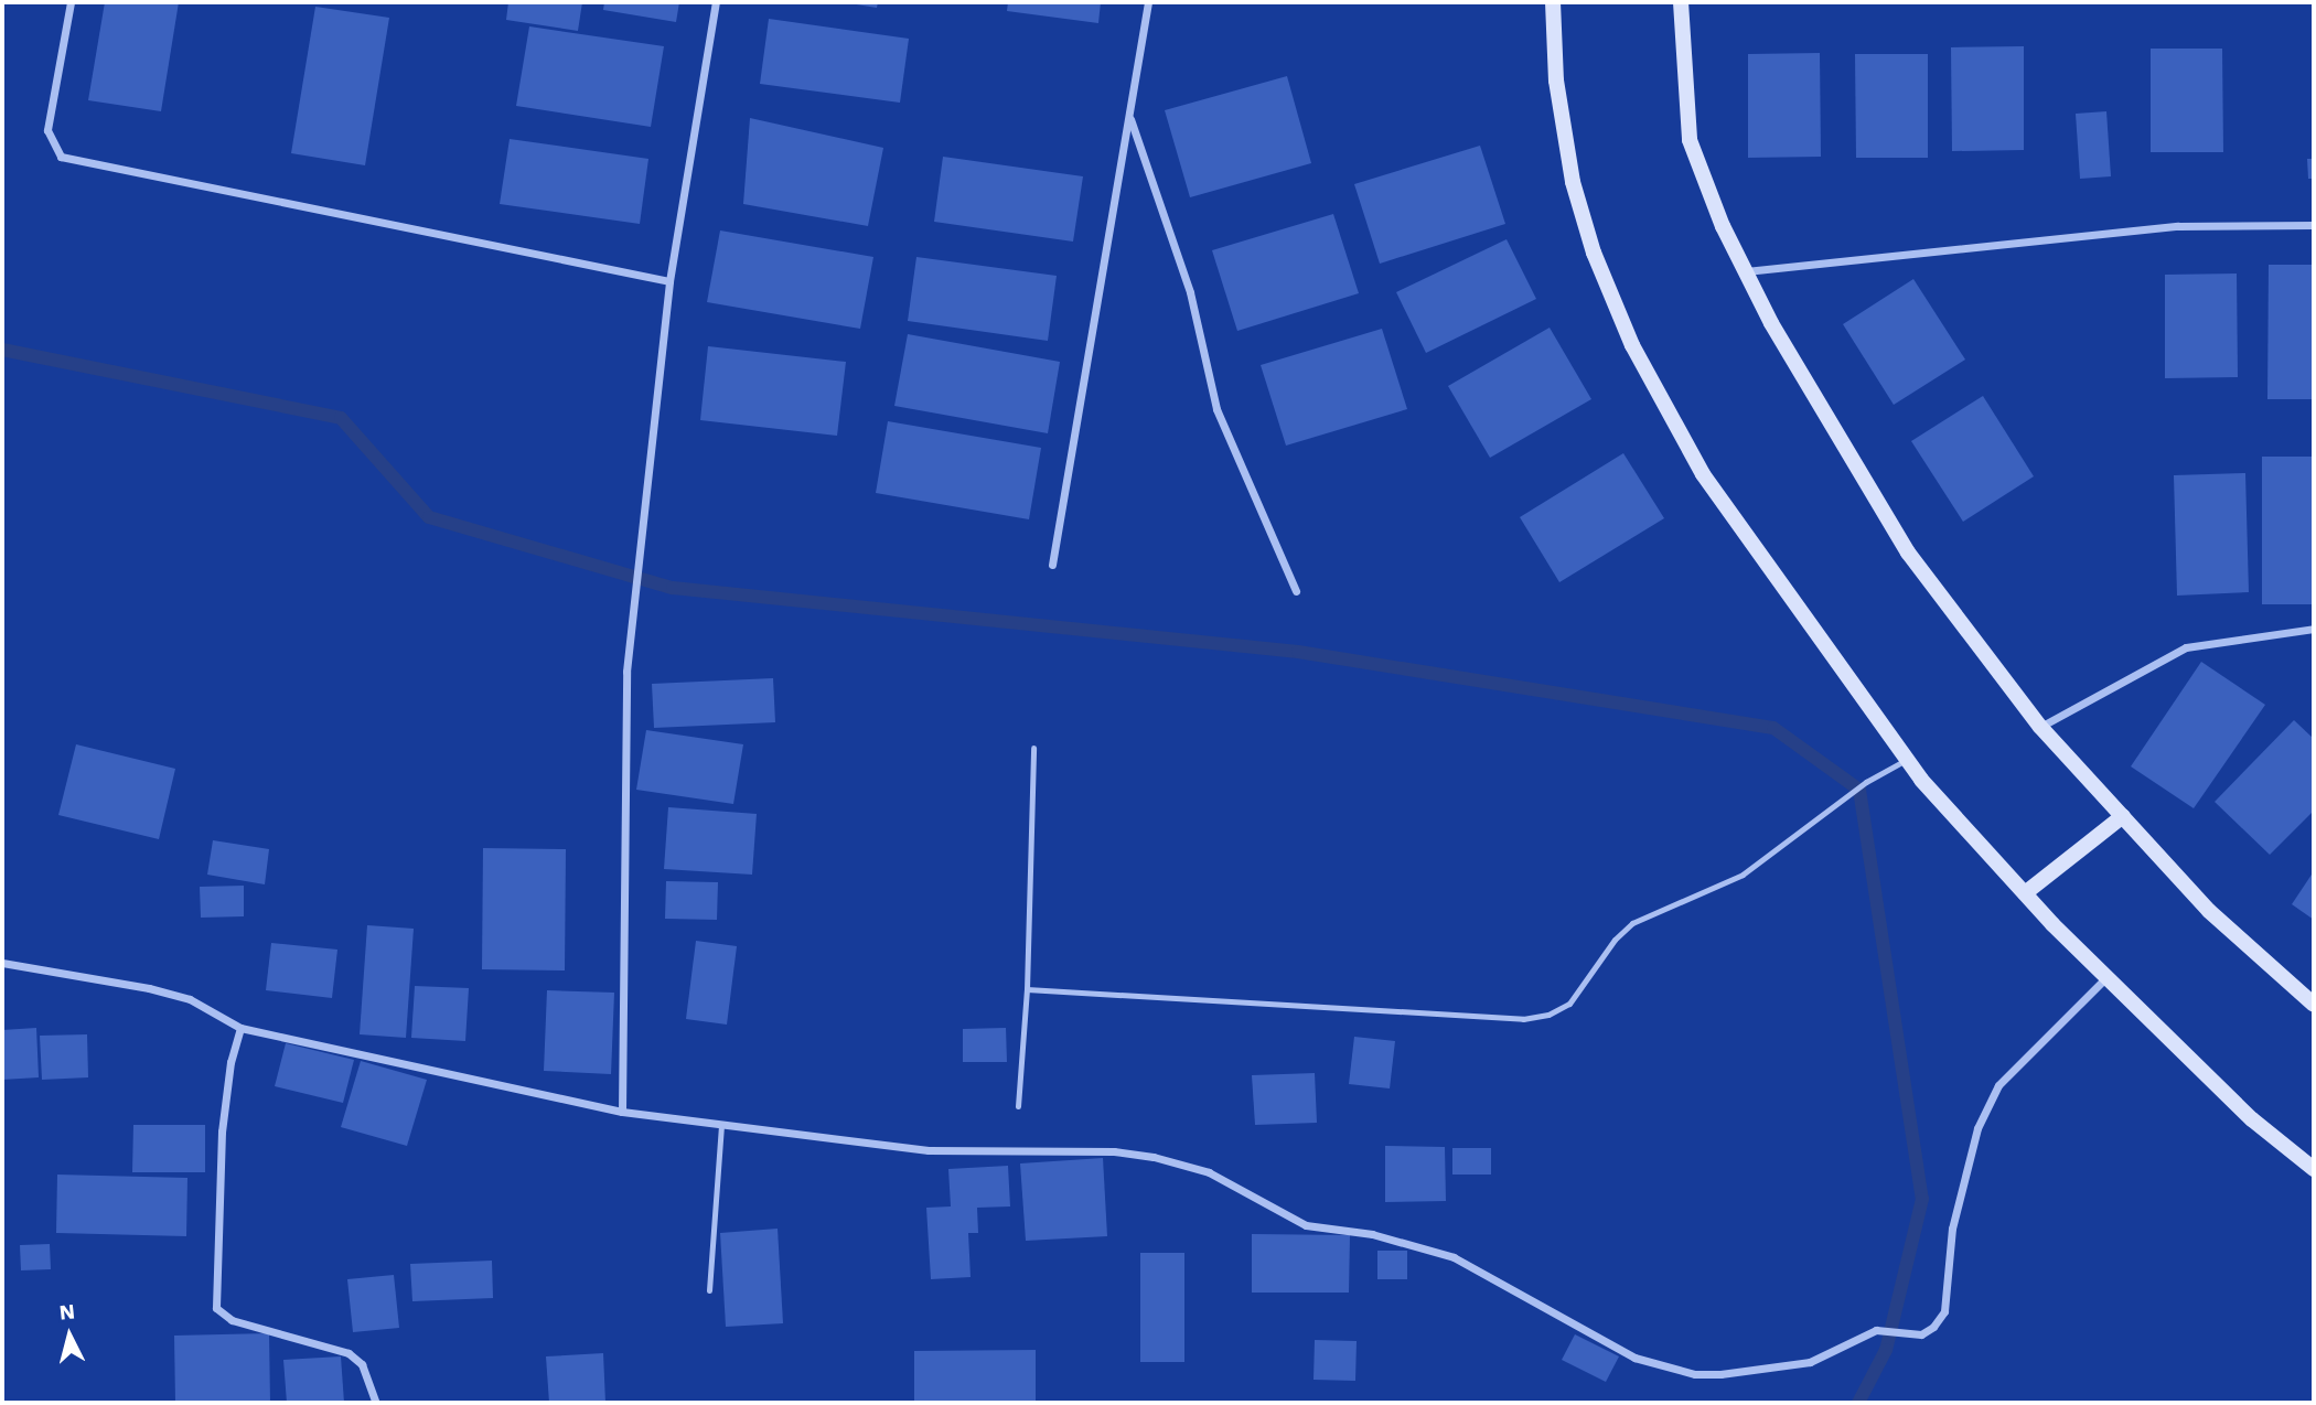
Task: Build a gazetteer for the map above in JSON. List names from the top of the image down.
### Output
{
  "north": "top"
}
